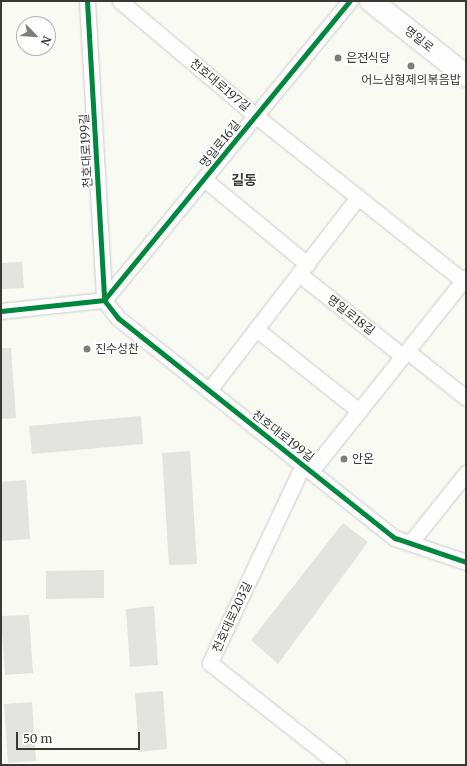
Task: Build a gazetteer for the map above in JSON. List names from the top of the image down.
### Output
{
  "streets": {
    "street": [
      "명일로",
      "천호대로197길",
      "명일로16길",
      "천호대로199길",
      "명일로18길",
      "천호대로203길"
    ]
  },
  "crossings": [
    ["천호대로197길", "명일로16길"],
    ["명일로16길", "천호대로199길"],
    ["명일로16길", "명일로18길"],
    ["천호대로199길", "천호대로203길"]
  ],
  "districts": ["길동"],
  "places": [
    "은전식당",
    "어느삼형제의볶음밥",
    "진수성찬",
    "안온"
  ],
  "scale_bar": "50 m",
  "north": "bottom right"
}
